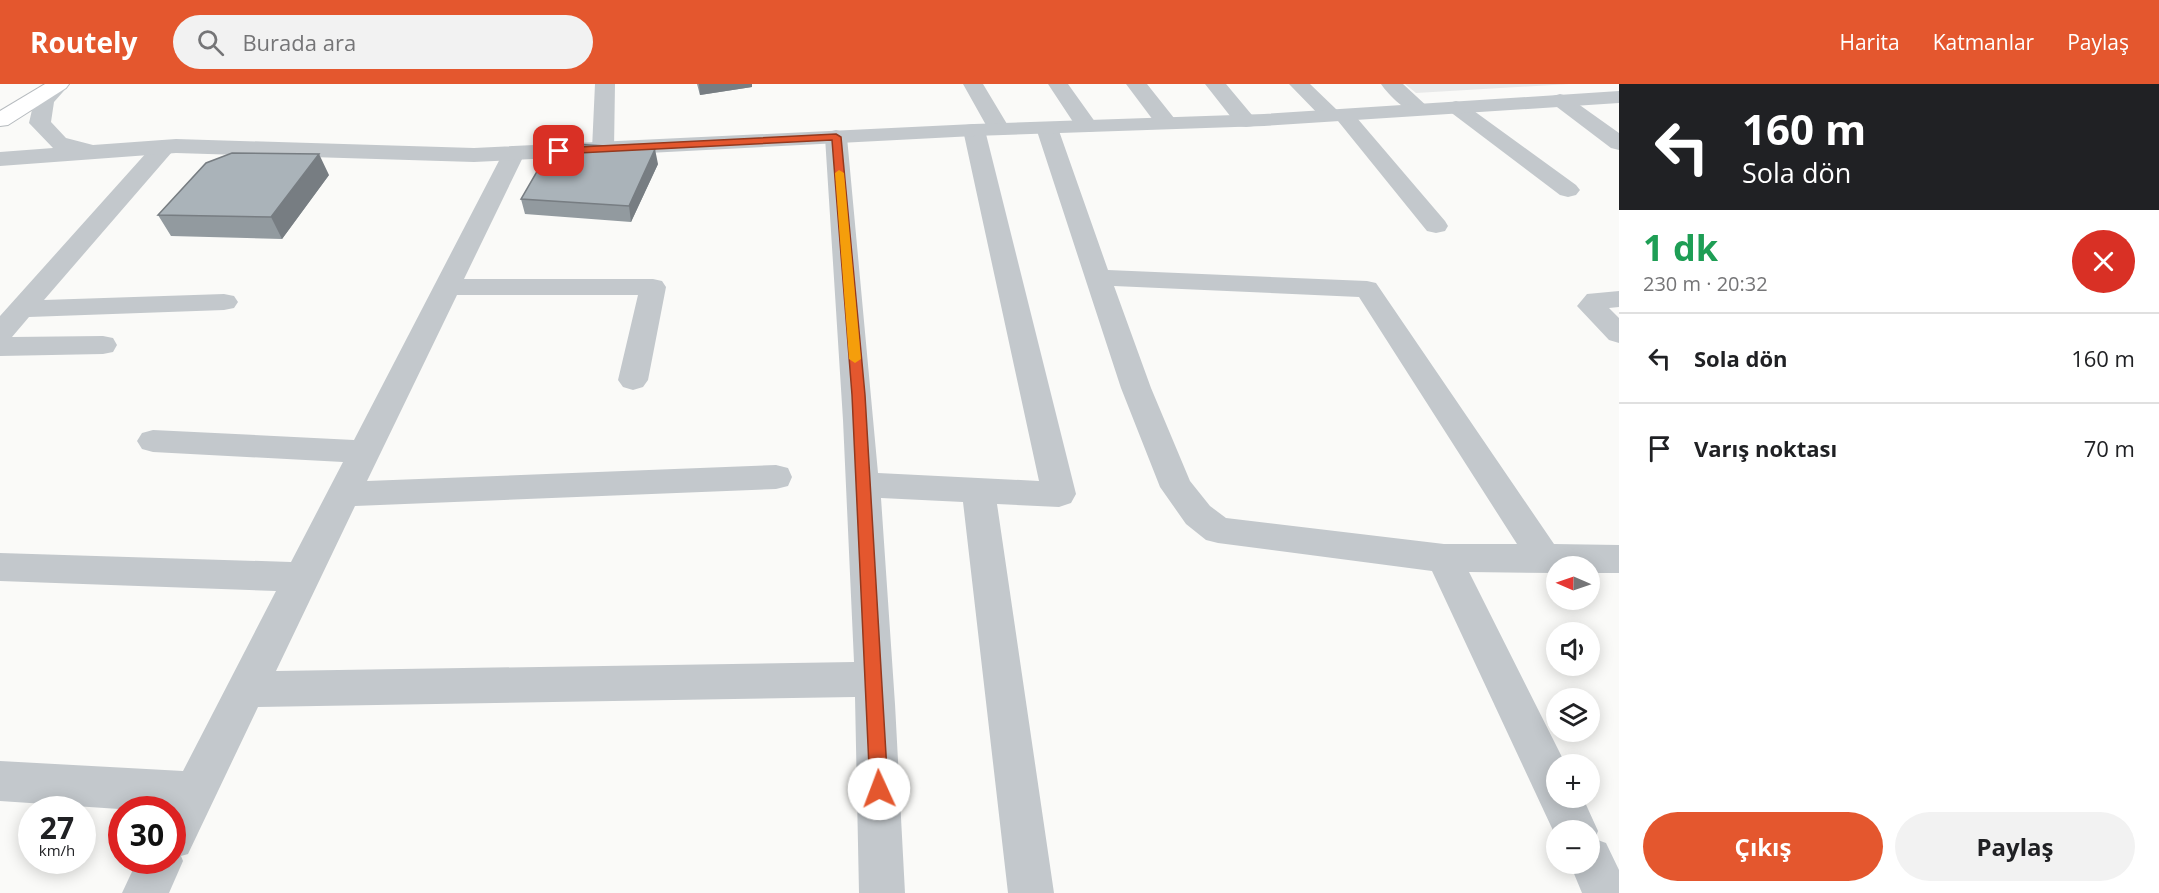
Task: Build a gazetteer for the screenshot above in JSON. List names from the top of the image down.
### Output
{
  "north": "left",
  "page": {
    "header": "Routely",
    "search": "Burada ara",
    "nav": ["Harita", "Katmanlar", "Paylaş"],
    "turn": ["160 m", "Sola dön"],
    "heading": ["1 dk", "230 m · 20:32"],
    "list": [
      {
        "name": "Sola dön",
        "value": "160 m"
      },
      {
        "name": "Varış noktası",
        "value": "70 m"
      }
    ],
    "map_buttons": ["+", "−"],
    "speed": "27 km/h",
    "limit": "30",
    "buttons": ["Çıkış", "Paylaş"]
  }
}
